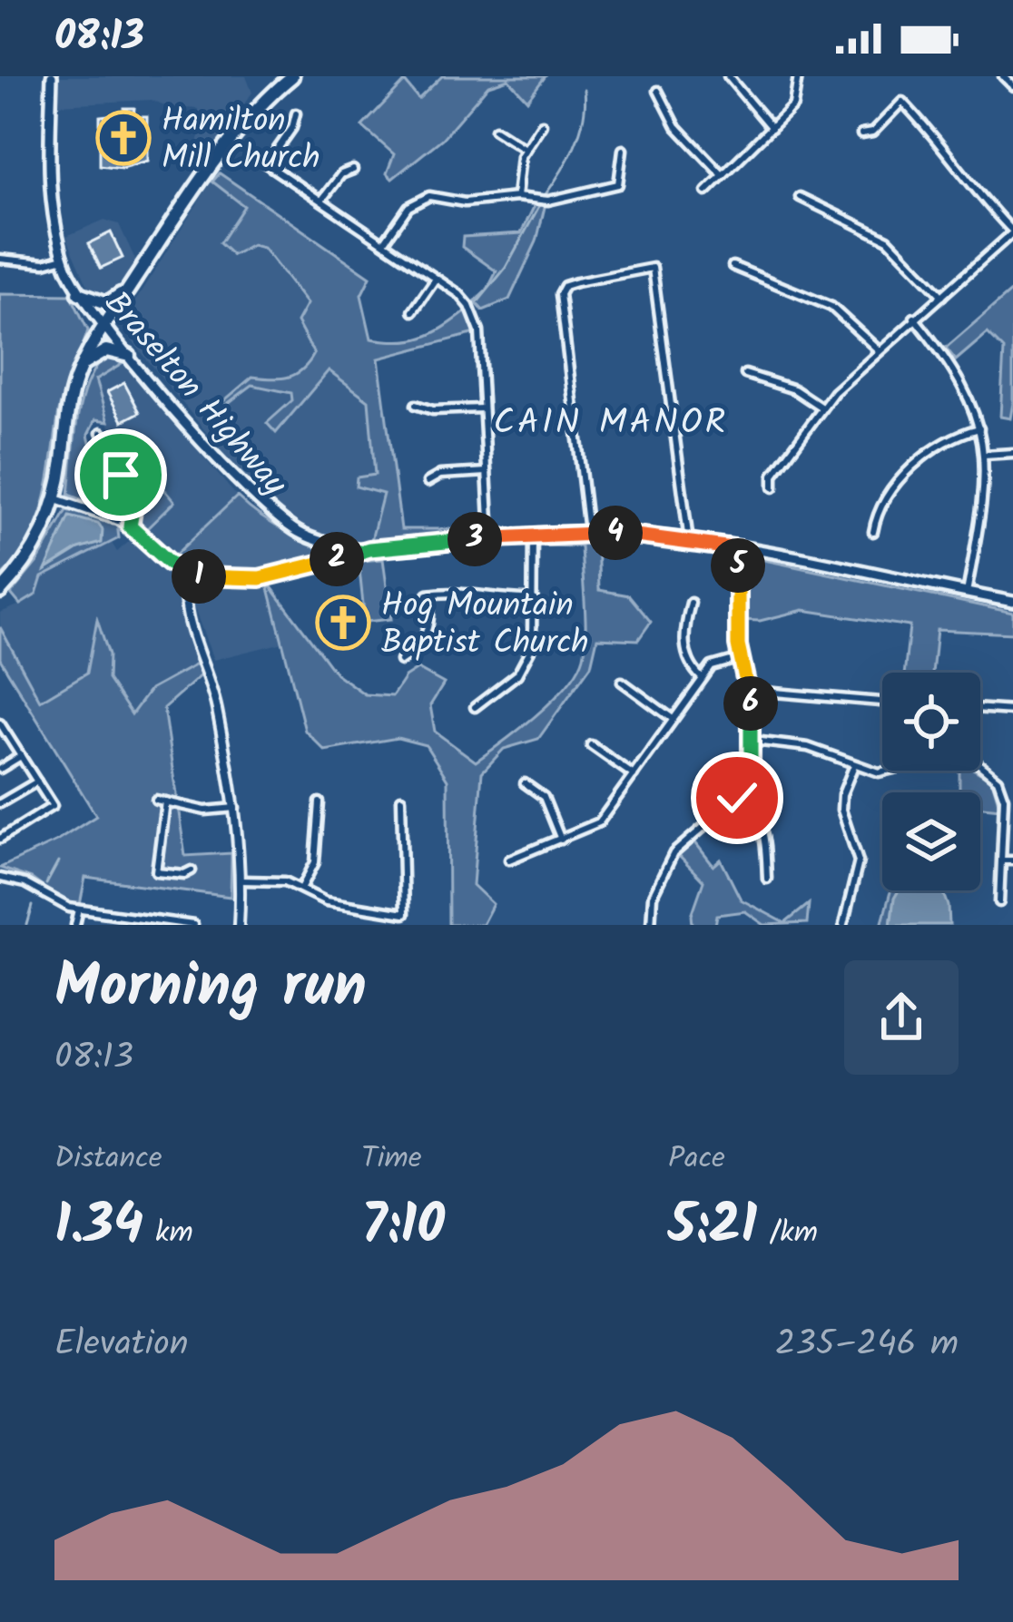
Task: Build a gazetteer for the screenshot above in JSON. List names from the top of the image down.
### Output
{
  "streets": {
    "main road": ["Braselton Highway"]
  },
  "districts": ["CAIN MANOR"],
  "places": {
    "church": ["Hamilton Mill Church", "Hog Mountain Baptist Church"]
  },
  "page": {
    "status": "08:13",
    "pins": [
      "4",
      "3",
      "2",
      "5",
      "1",
      "6"
    ],
    "heading": ["Morning run", "08:13"],
    "stats": [
      ["Distance", "1.34 km"],
      ["Time", "7:10"],
      ["Pace", "5:21 /km"]
    ],
    "chart": ["Elevation", "235–246 m"]
  }
}
